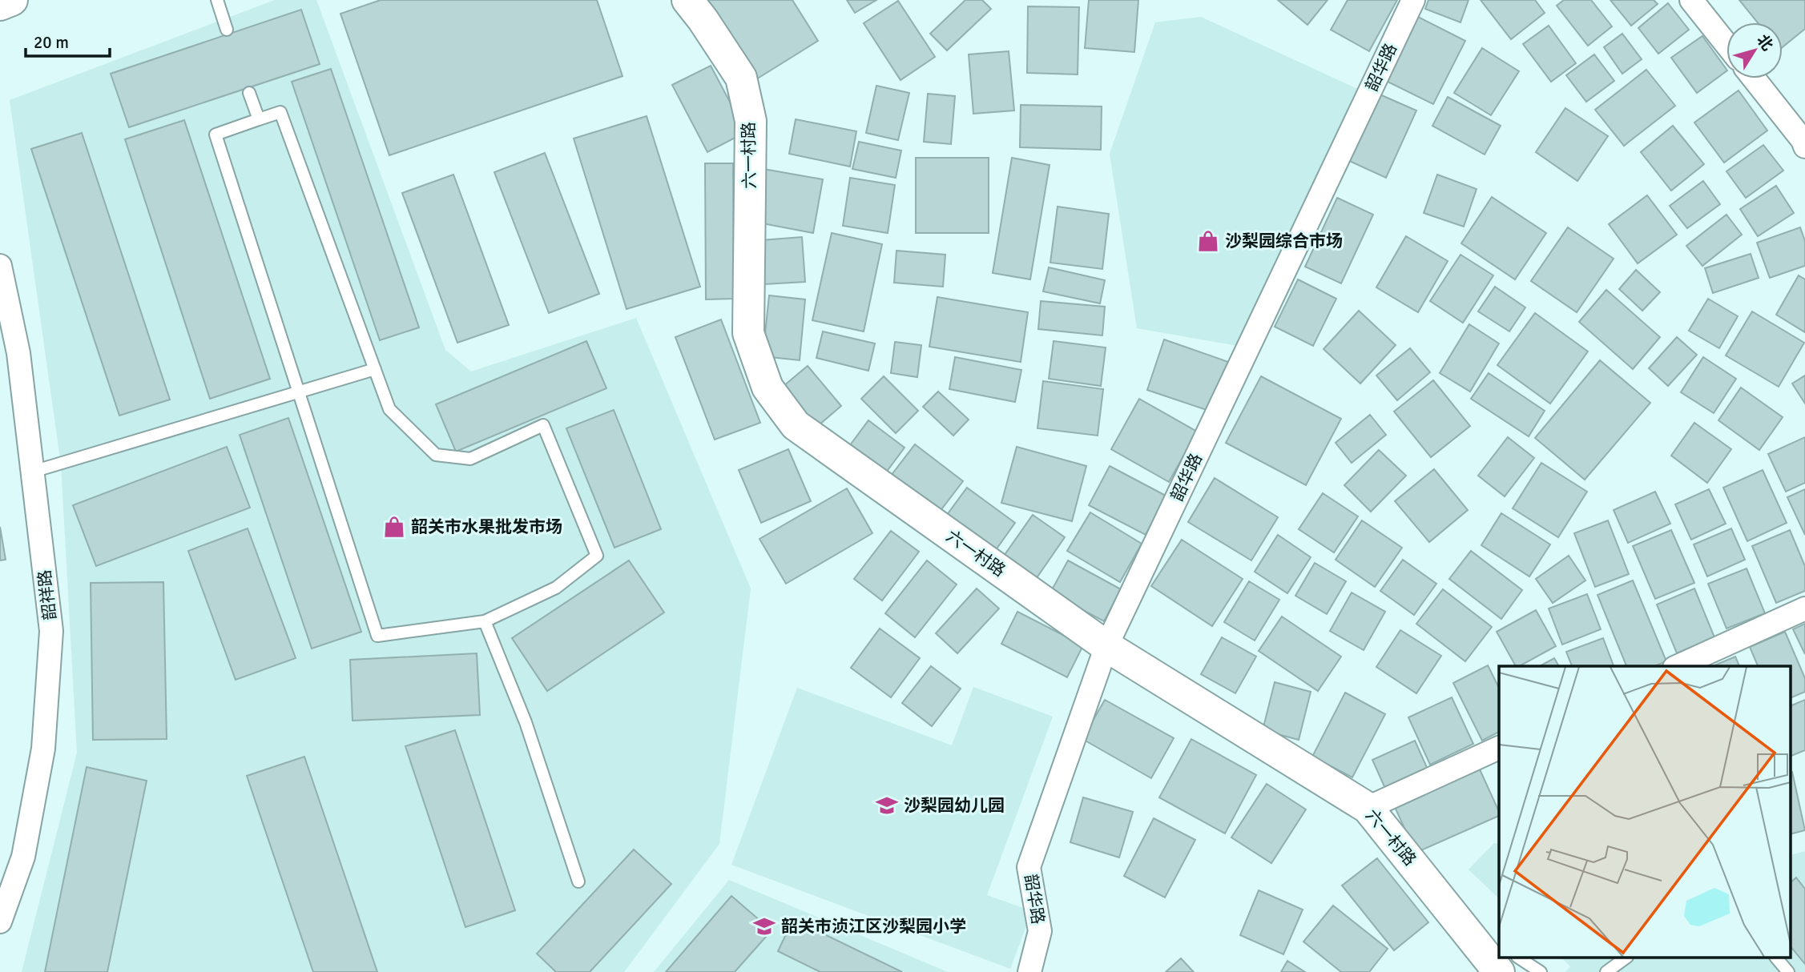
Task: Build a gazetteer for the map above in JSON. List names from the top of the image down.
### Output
{
  "streets": {
    "street": ["韶华路", "六一村路", "韶祥路"]
  },
  "crossings": [
    ["韶华路", "六一村路"]
  ],
  "places": {
    "shop": ["沙梨园综合市场", "韶关市水果批发市场"],
    "school or university": ["沙梨园幼儿园", "韶关市浈江区沙梨园小学"]
  },
  "scale_bar": "20 m",
  "north": "top right"
}
